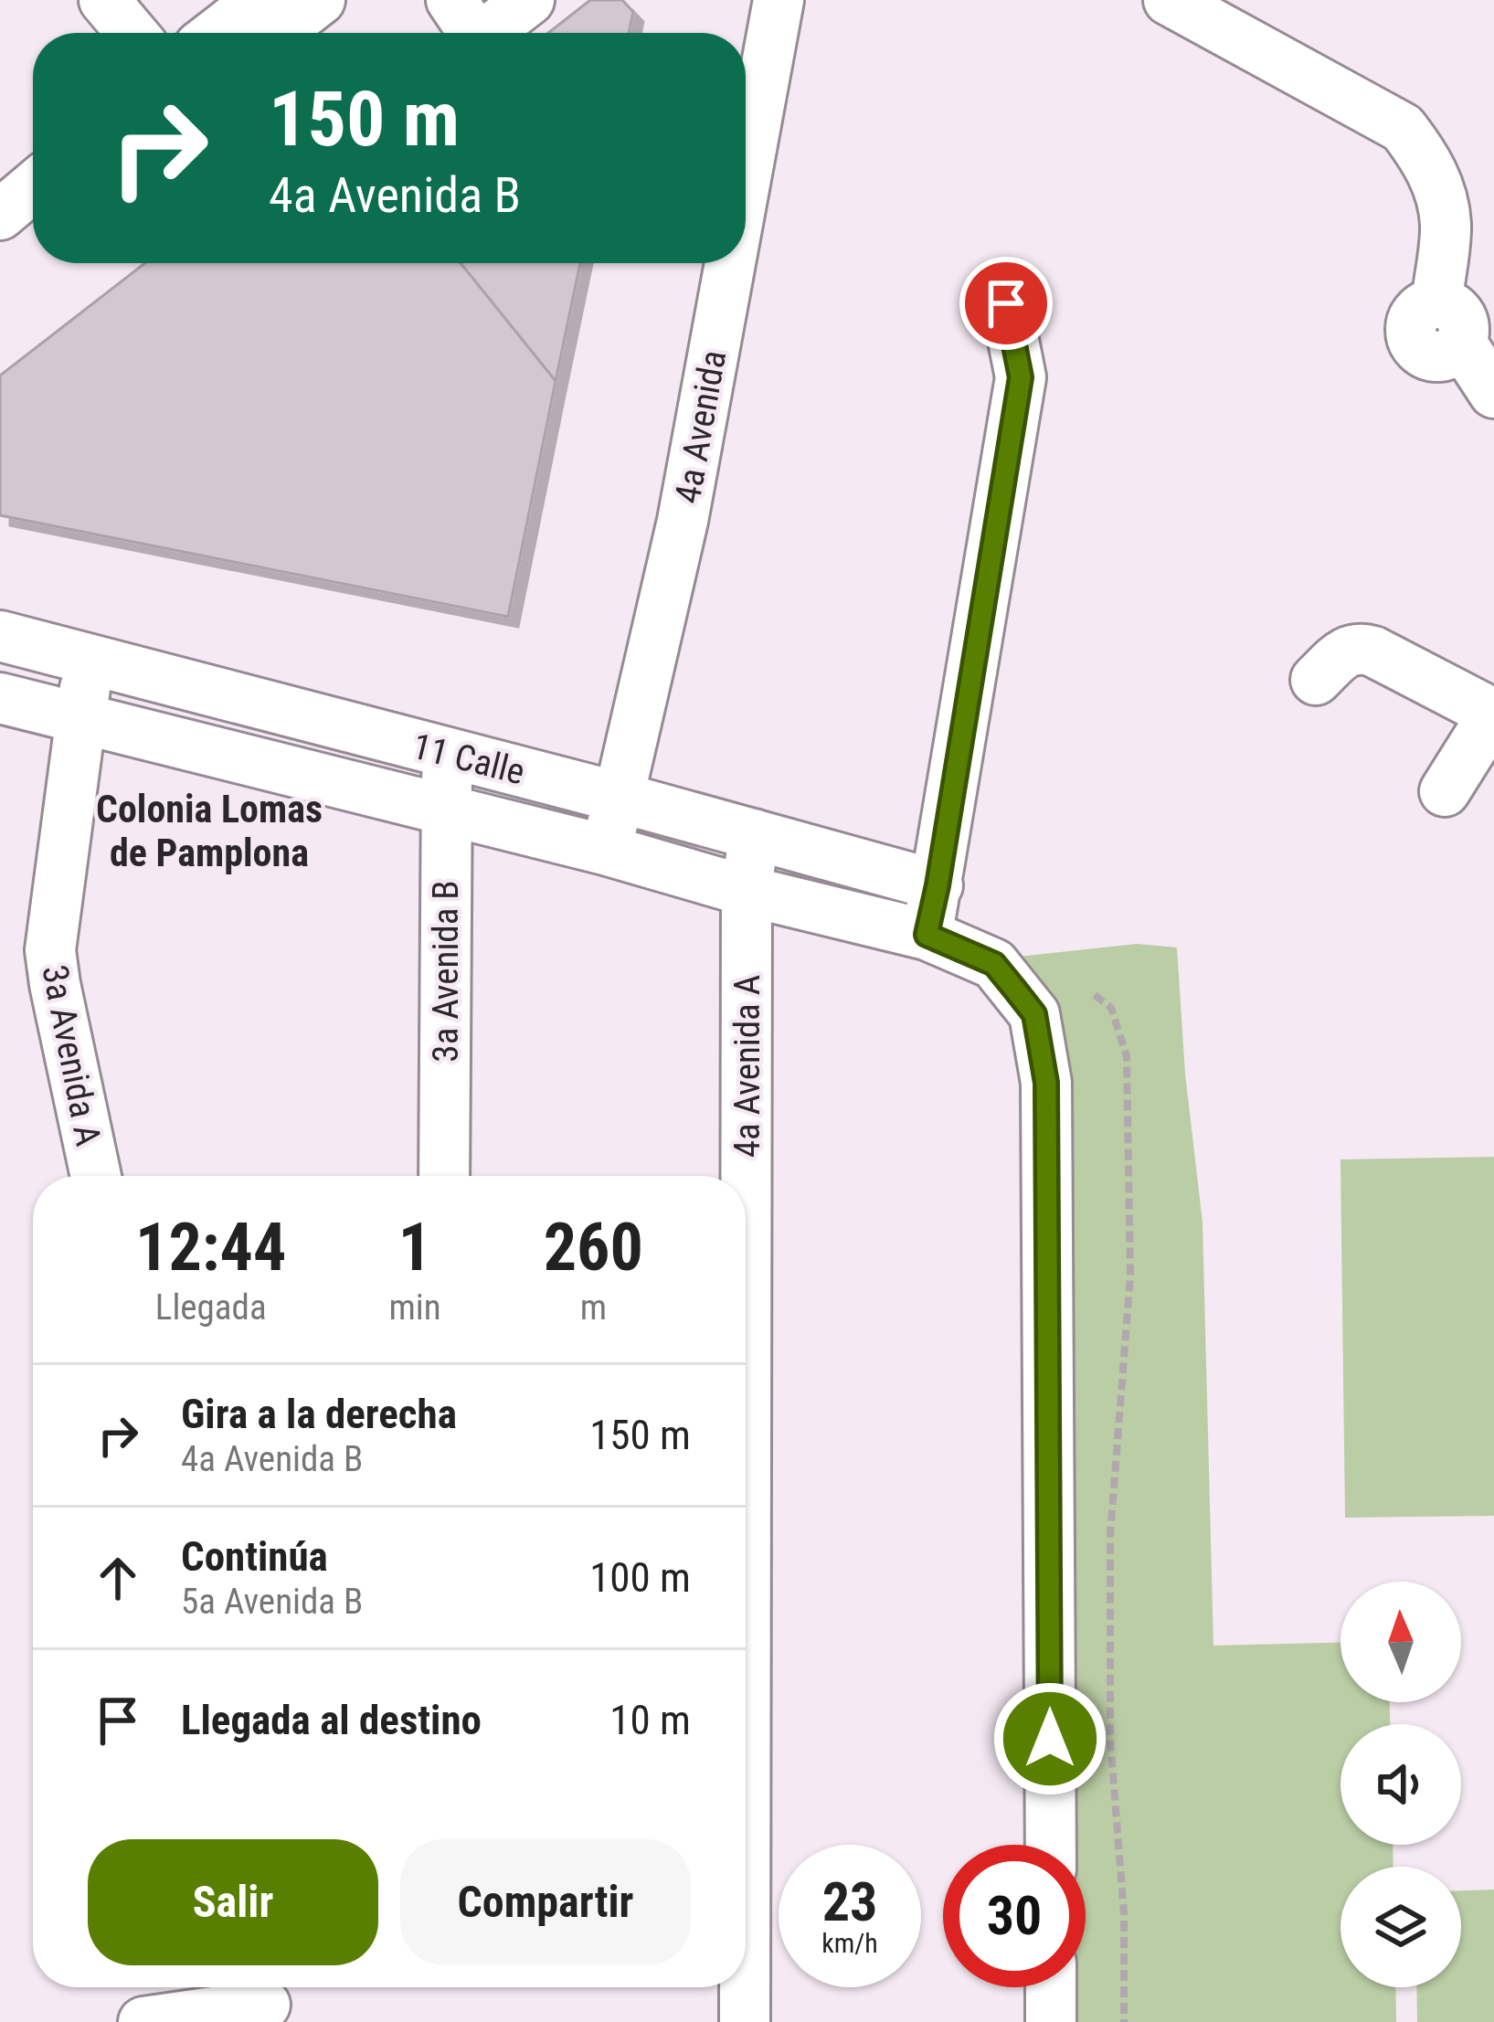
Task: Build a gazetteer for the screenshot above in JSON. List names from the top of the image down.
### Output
{
  "streets": {
    "street": [
      "4a Avenida",
      "11 Calle",
      "3a Avenida B",
      "3a Avenida A",
      "4a Avenida A"
    ]
  },
  "crossings": [
    ["4a Avenida", "11 Calle"],
    ["11 Calle", "3a Avenida B"],
    ["11 Calle", "3a Avenida A"],
    ["11 Calle", "4a Avenida A"]
  ],
  "districts": ["Colonia Lomas de Pamplona"],
  "north": "top",
  "page": {
    "turn": ["150 m", "4a Avenida B"],
    "eta": [
      "12:44",
      "Llegada",
      "1",
      "min",
      "260",
      "m"
    ],
    "list": [
      {
        "name": "Gira a la derecha",
        "note": "4a Avenida B",
        "value": "150 m"
      },
      {
        "name": "Continúa",
        "note": "5a Avenida B",
        "value": "100 m"
      },
      {
        "name": "Llegada al destino",
        "value": "10 m"
      }
    ],
    "buttons": ["Salir", "Compartir"],
    "speed": "23 km/h",
    "limit": "30"
  }
}
